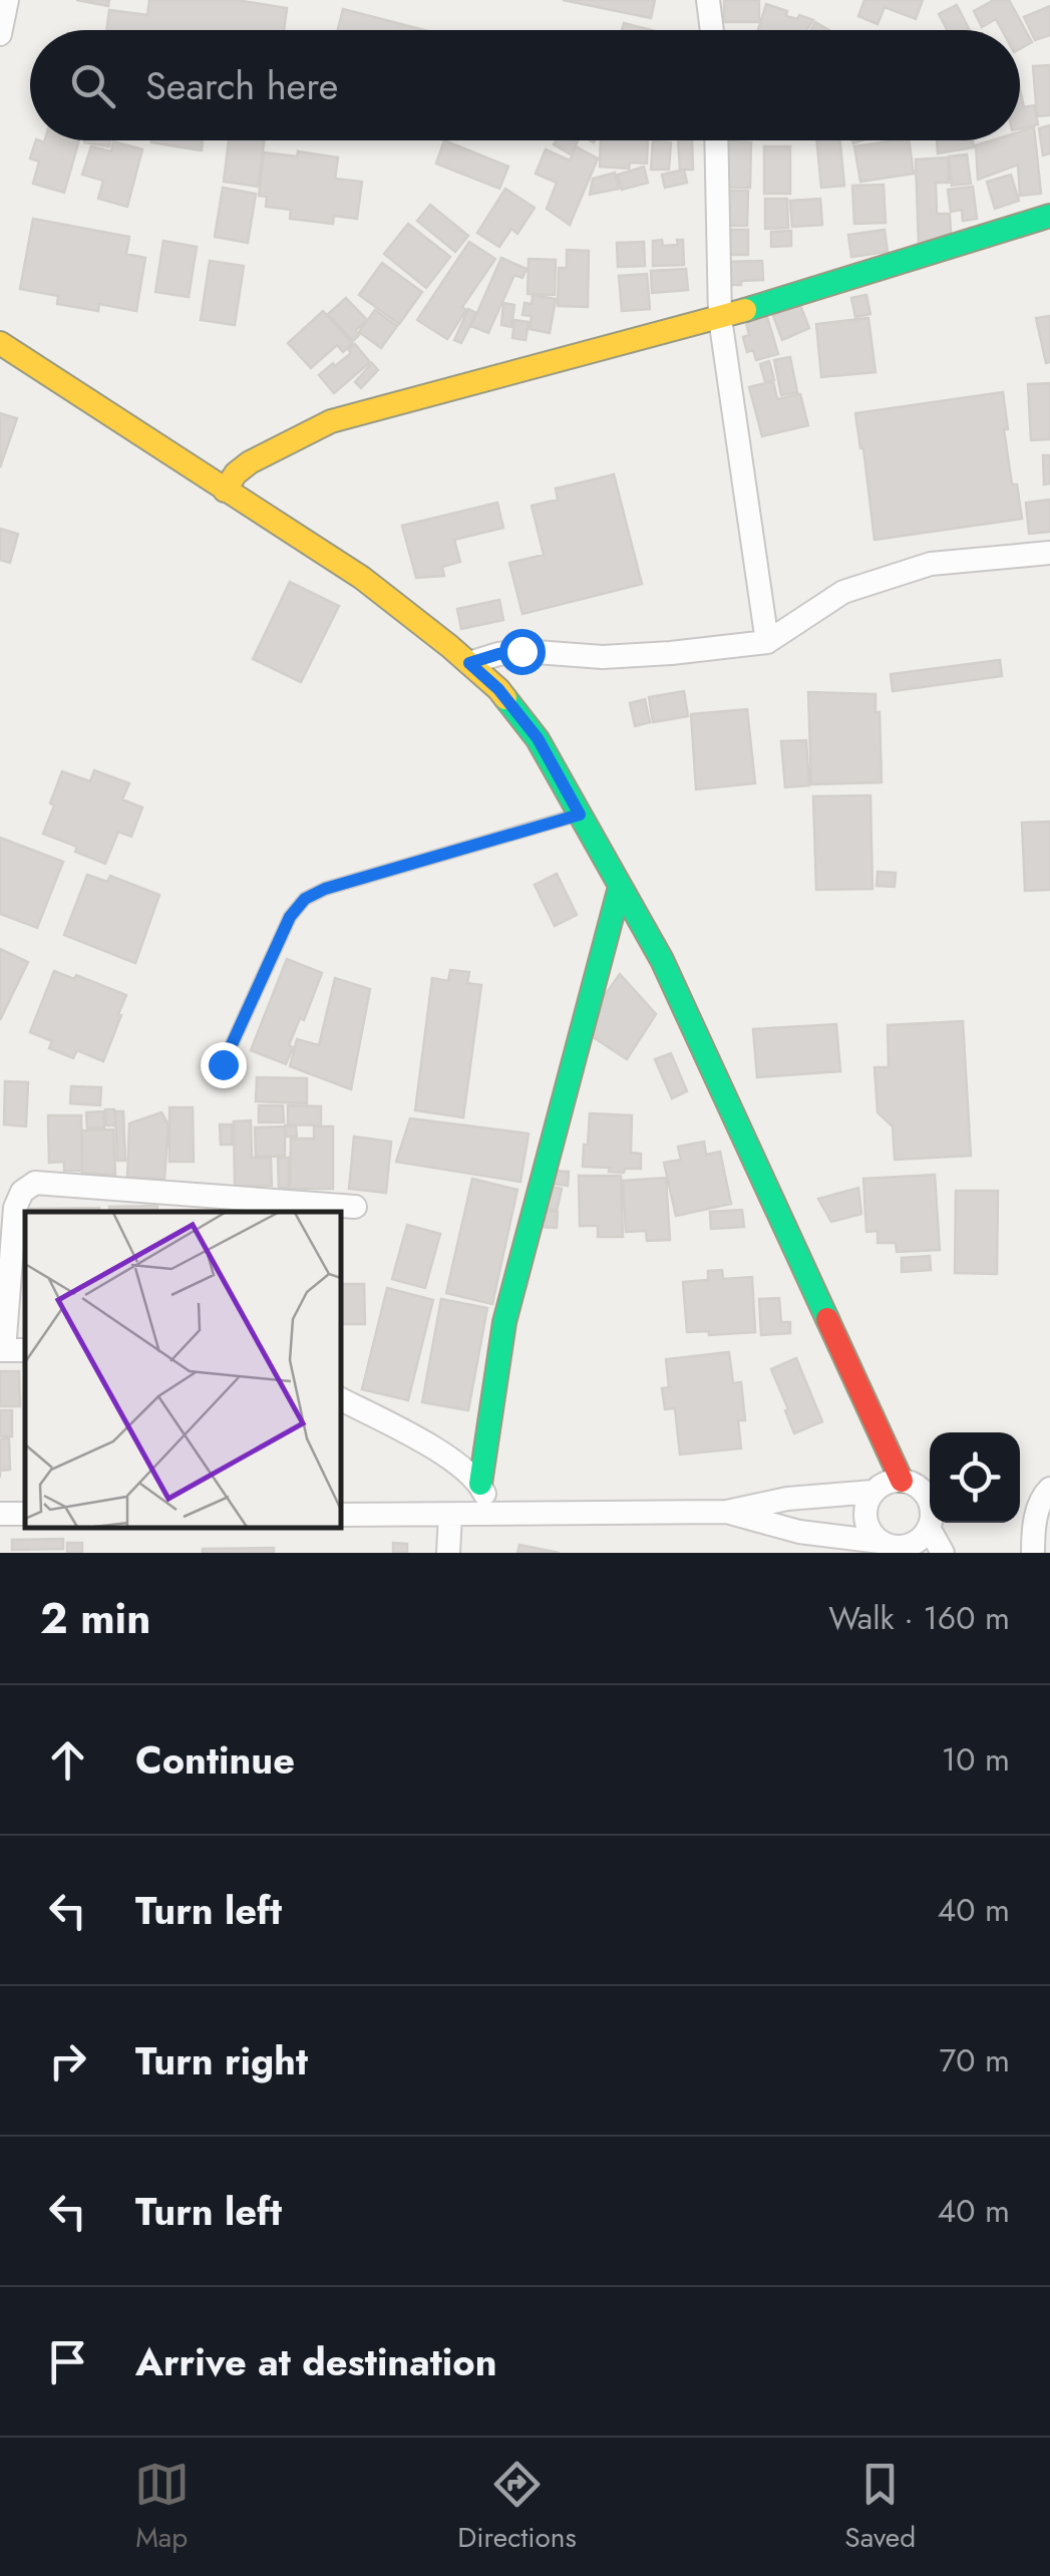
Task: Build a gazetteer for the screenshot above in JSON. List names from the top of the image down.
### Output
{
  "page": {
    "search": "Search here",
    "heading": ["2 min", "Walk · 160 m"],
    "list": [
      ["Continue", "10 m"],
      ["Turn left", "40 m"],
      ["Turn right", "70 m"],
      ["Turn left", "40 m"],
      "Arrive at destination"
    ],
    "nav": ["Map", "Directions", "Saved"]
  }
}
